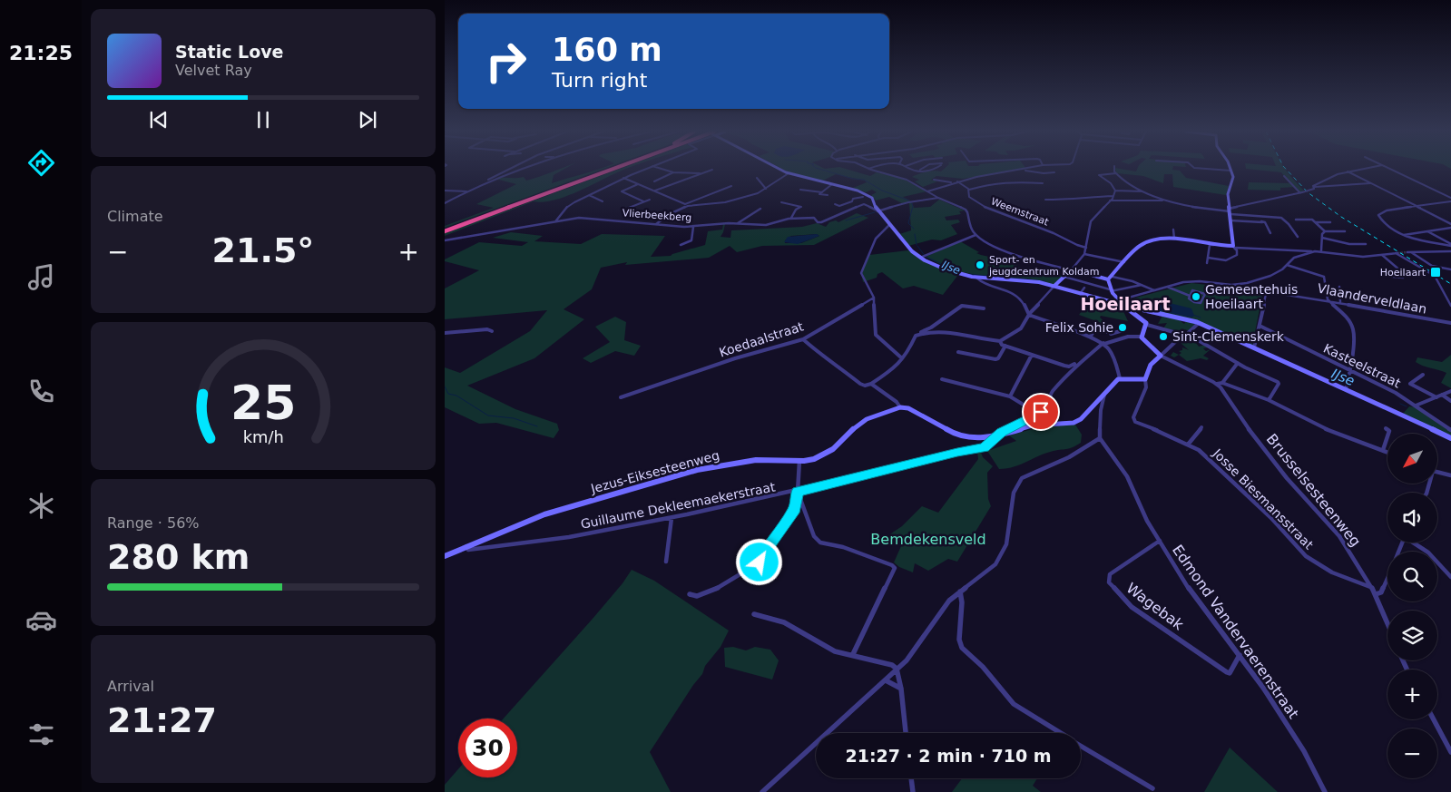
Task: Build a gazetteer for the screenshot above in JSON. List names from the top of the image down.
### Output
{
  "streets": {
    "street": [
      "Weemstraat",
      "Vlierbeekberg",
      "Vlaanderveldlaan",
      "Koedaalstraat",
      "Kasteelstraat",
      "Jezus-Eiksesteenweg",
      "Brusselsesteenweg",
      "Josse Biesmansstraat",
      "Guillaume Dekleemaekerstraat",
      "Wagebak",
      "Edmond Vandervaerenstraat"
    ]
  },
  "crossings": [
    ["Jezus-Eiksesteenweg", "Guillaume Dekleemaekerstraat"],
    ["Brusselsesteenweg", "Josse Biesmansstraat"],
    ["Wagebak", "Edmond Vandervaerenstraat"]
  ],
  "districts": ["Hoeilaart"],
  "water": ["IJse"],
  "parks": ["Bemdekensveld"],
  "places": {
    "other": [
      "Sport- en jeugdcentrum Koldam",
      "Gemeentehuis Hoeilaart",
      "Felix Sohie",
      "Sint-Clemenskerk"
    ],
    "transit": ["Hoeilaart"]
  },
  "north": "bottom left",
  "page": {
    "tabs": "21:25",
    "turn": ["160 m", "Turn right"],
    "song": ["Static Love", "Velvet Ray"],
    "tile": [
      "Climate",
      ["Range · 56%", "280 km"],
      ["Arrival", "21:27"]
    ],
    "heat": ["−", "21.5°", "+"],
    "map_buttons": ["+", "−"],
    "limit": "30",
    "trip": "21:27 · 2 min · 710 m",
    "gauge": ["25", "km/h"]
  }
}
